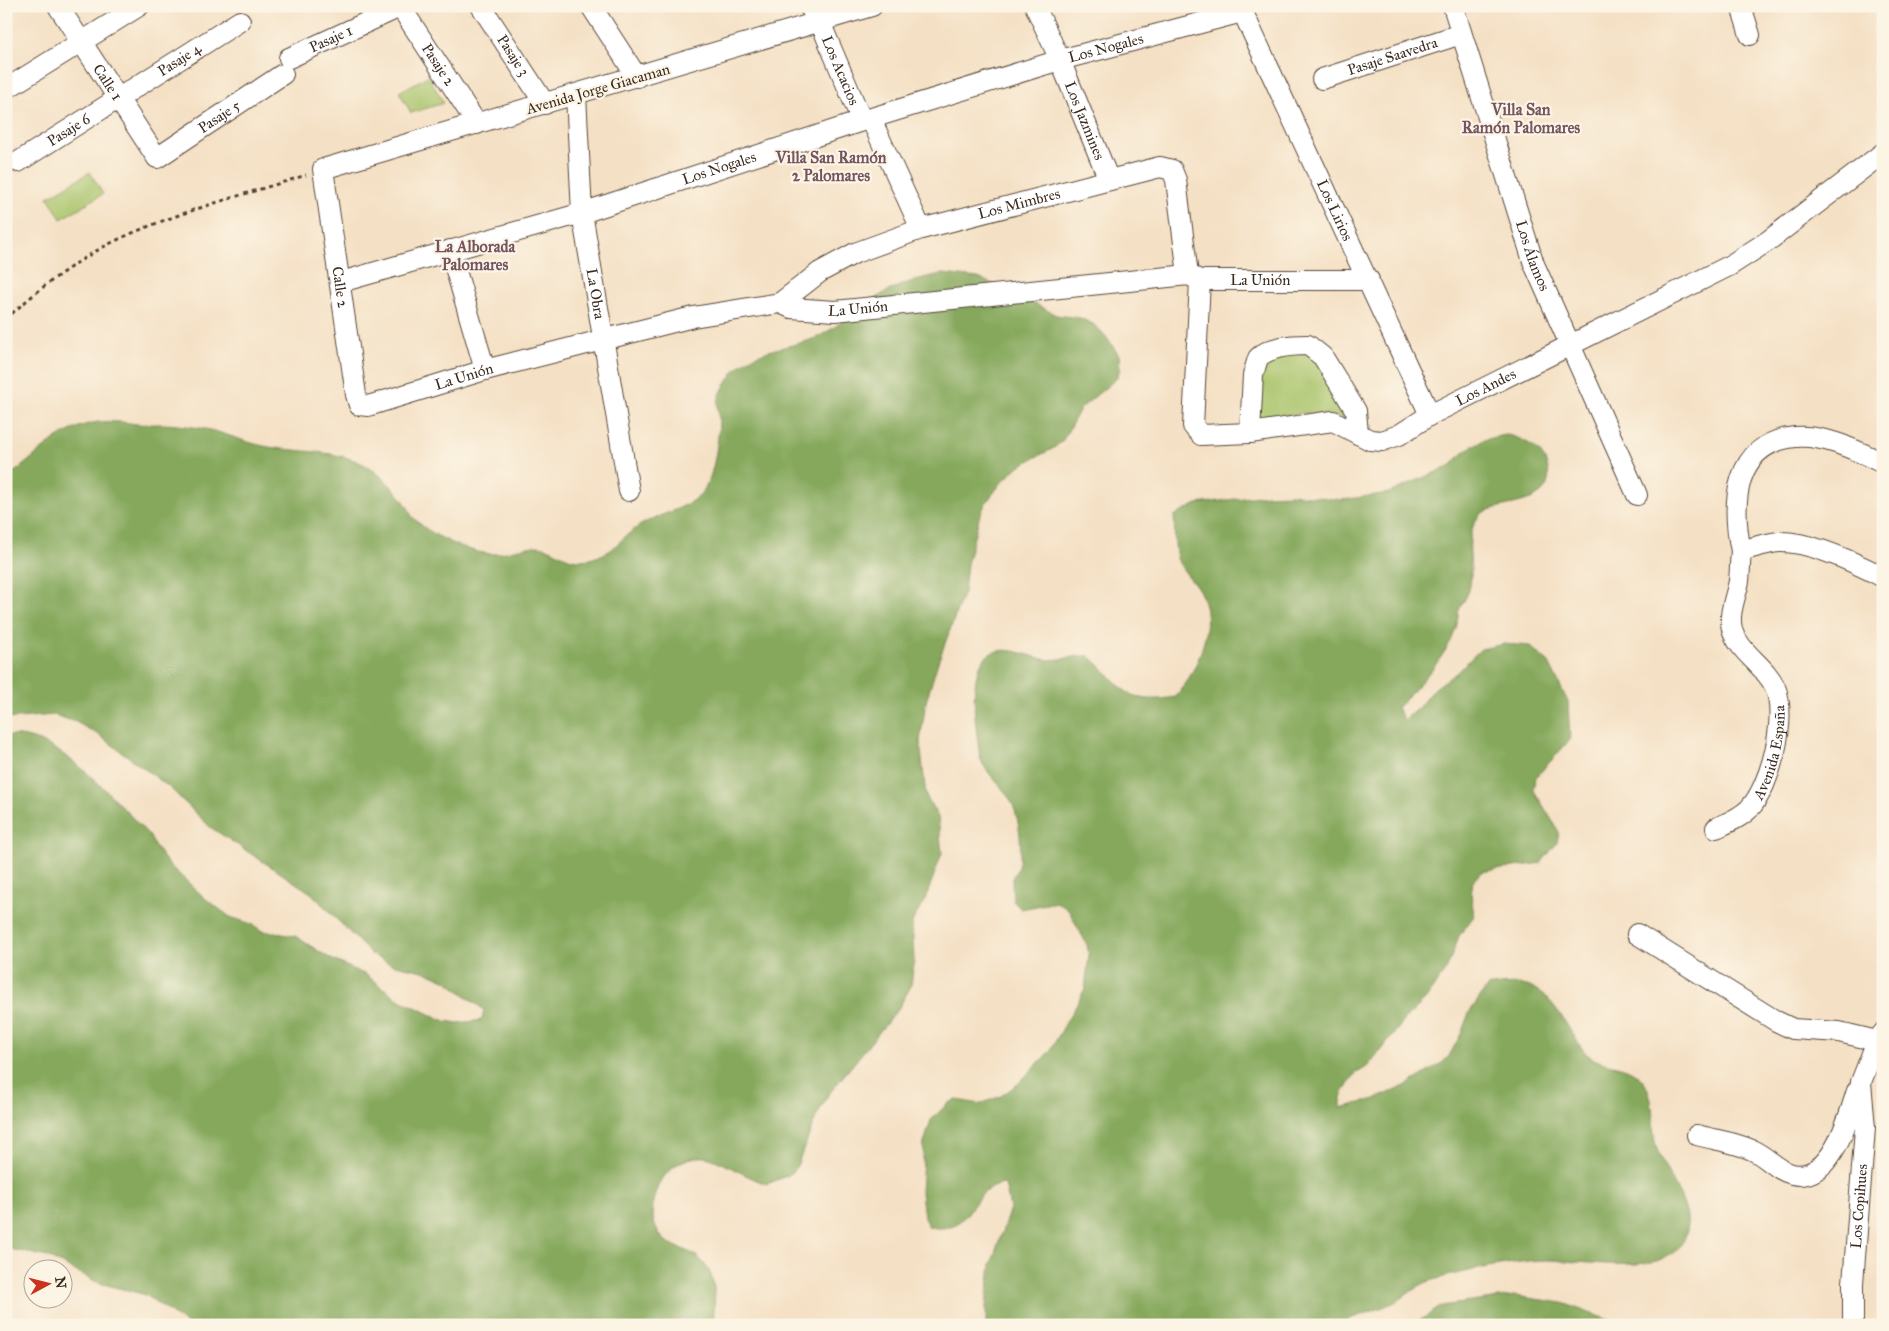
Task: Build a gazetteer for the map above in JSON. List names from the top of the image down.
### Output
{
  "streets": {
    "street": [
      "Pasaje 1",
      "Los Nogales",
      "Pasaje 3",
      "Pasaje Saavedra",
      "Pasaje 4",
      "Pasaje 2",
      "Los Acacios",
      "Calle 1",
      "Avenida Jorge Giacaman",
      "Pasaje 5",
      "Los Jazmines",
      "Pasaje 6",
      "Los Mimbres",
      "Los Lirios",
      "Los Álamos",
      "La Unión",
      "Calle 2",
      "La Obra",
      "Los Andes",
      "Avenida España",
      "Los Copihues"
    ]
  },
  "crossings": [
    ["Pasaje 1", "Pasaje 2"],
    ["Pasaje 1", "Pasaje 5"],
    ["Los Nogales", "Los Acacios"],
    ["Los Nogales", "Los Jazmines"],
    ["Los Nogales", "Los Lirios"],
    ["Los Nogales", "Calle 2"],
    ["Los Nogales", "La Obra"],
    ["Pasaje 3", "Avenida Jorge Giacaman"],
    ["Pasaje Saavedra", "Los Álamos"],
    ["Pasaje 4", "Calle 1"],
    ["Pasaje 4", "Pasaje 6"],
    ["Pasaje 2", "Avenida Jorge Giacaman"],
    ["Los Acacios", "Avenida Jorge Giacaman"],
    ["Los Acacios", "Los Mimbres"],
    ["Calle 1", "Pasaje 5"],
    ["Calle 1", "Pasaje 6"],
    ["Avenida Jorge Giacaman", "Calle 2"],
    ["Avenida Jorge Giacaman", "La Obra"],
    ["Los Jazmines", "Los Mimbres"],
    ["Los Mimbres", "La Unión"],
    ["Los Mimbres", "Los Andes"],
    ["Los Lirios", "La Unión"],
    ["Los Lirios", "Los Andes"],
    ["Los Álamos", "Los Andes"],
    ["La Unión", "Calle 2"],
    ["La Unión", "La Obra"],
    ["La Unión", "Los Andes"]
  ],
  "districts": ["Villa San Ramón Palomares", "Villa San Ramón 2 Palomares", "La Alborada Palomares"],
  "north": "right"
}
